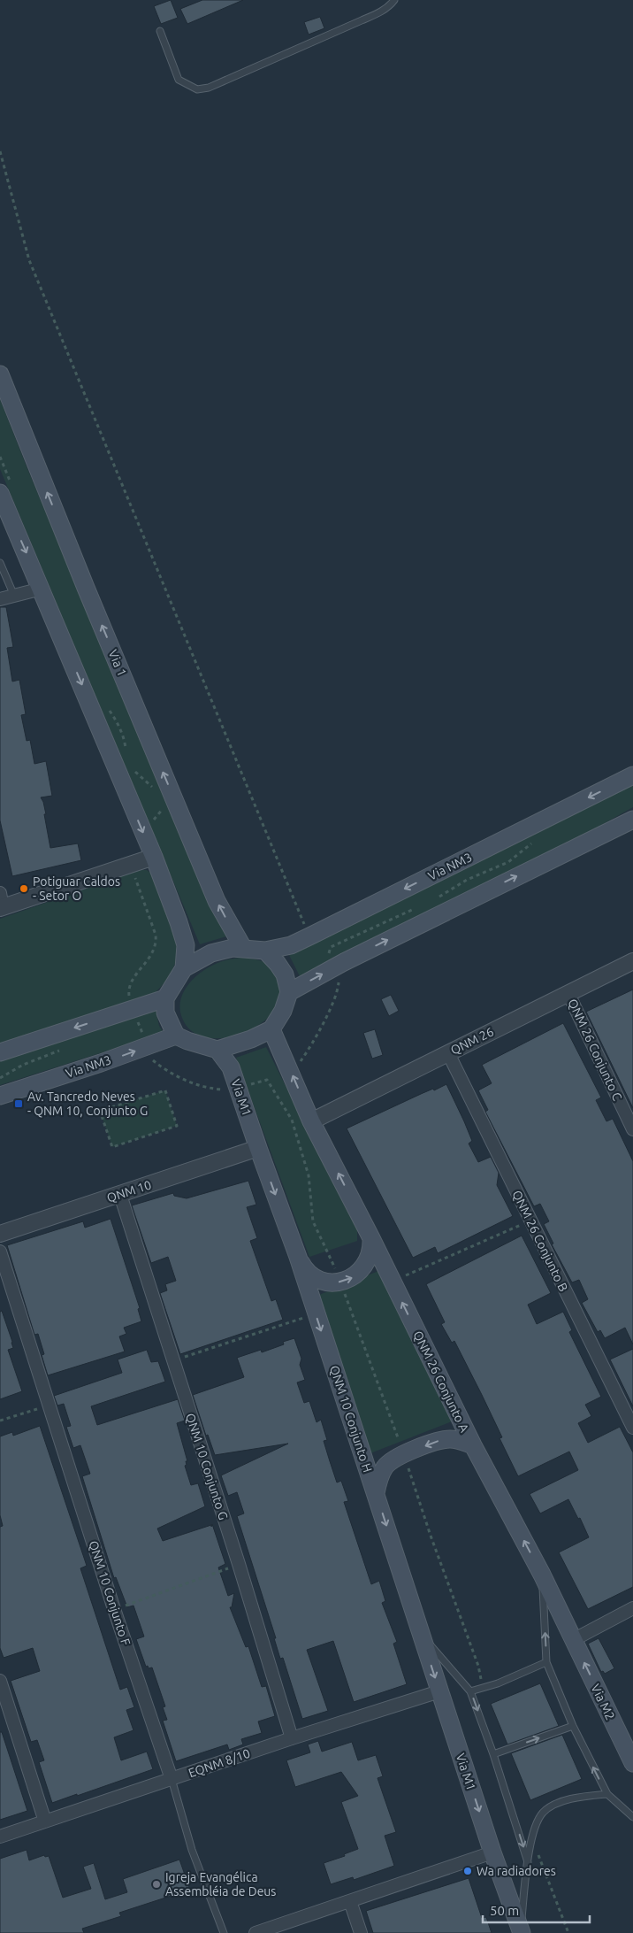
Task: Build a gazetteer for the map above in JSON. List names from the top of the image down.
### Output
{
  "streets": {
    "main road": [
      "Via 1",
      "Via NM3",
      "Via M1",
      "QNM 26 Conjunto A",
      "QNM 10 Conjunto H",
      "Via M2"
    ],
    "street": [
      "QNM 26",
      "QNM 26 Conjunto C",
      "QNM 10",
      "QNM 26 Conjunto B",
      "QNM 10 Conjunto G",
      "QNM 10 Conjunto F",
      "EQNM 8/10"
    ]
  },
  "crossings": [
    ["Via 1", "Via NM3"],
    ["Via 1", "Via M1"],
    ["Via NM3", "Via M1"],
    ["QNM 26", "QNM 26 Conjunto C"],
    ["QNM 26", "QNM 26 Conjunto B"],
    ["QNM 26", "QNM 26 Conjunto A"],
    ["Via M1", "QNM 10"],
    ["Via M1", "QNM 10 Conjunto H"],
    ["Via M1", "EQNM 8/10"],
    ["QNM 10", "QNM 10 Conjunto H"],
    ["QNM 10", "QNM 10 Conjunto G"],
    ["QNM 26 Conjunto A", "Via M2"],
    ["QNM 10 Conjunto H", "EQNM 8/10"],
    ["QNM 10 Conjunto G", "EQNM 8/10"],
    ["QNM 10 Conjunto F", "EQNM 8/10"]
  ],
  "one_way": [
    "Via M1",
    "QNM 26 Conjunto A",
    "QNM 10 Conjunto H",
    "Via M2"
  ],
  "places": {
    "other": ["Potiguar Caldos - Setor O", "Wa radiadores", "Igreja Evangélica Assembléia de Deus"],
    "transit": ["Av. Tancredo Neves - QNM 10, Conjunto G"]
  },
  "scale_bar": "50 m"
}
